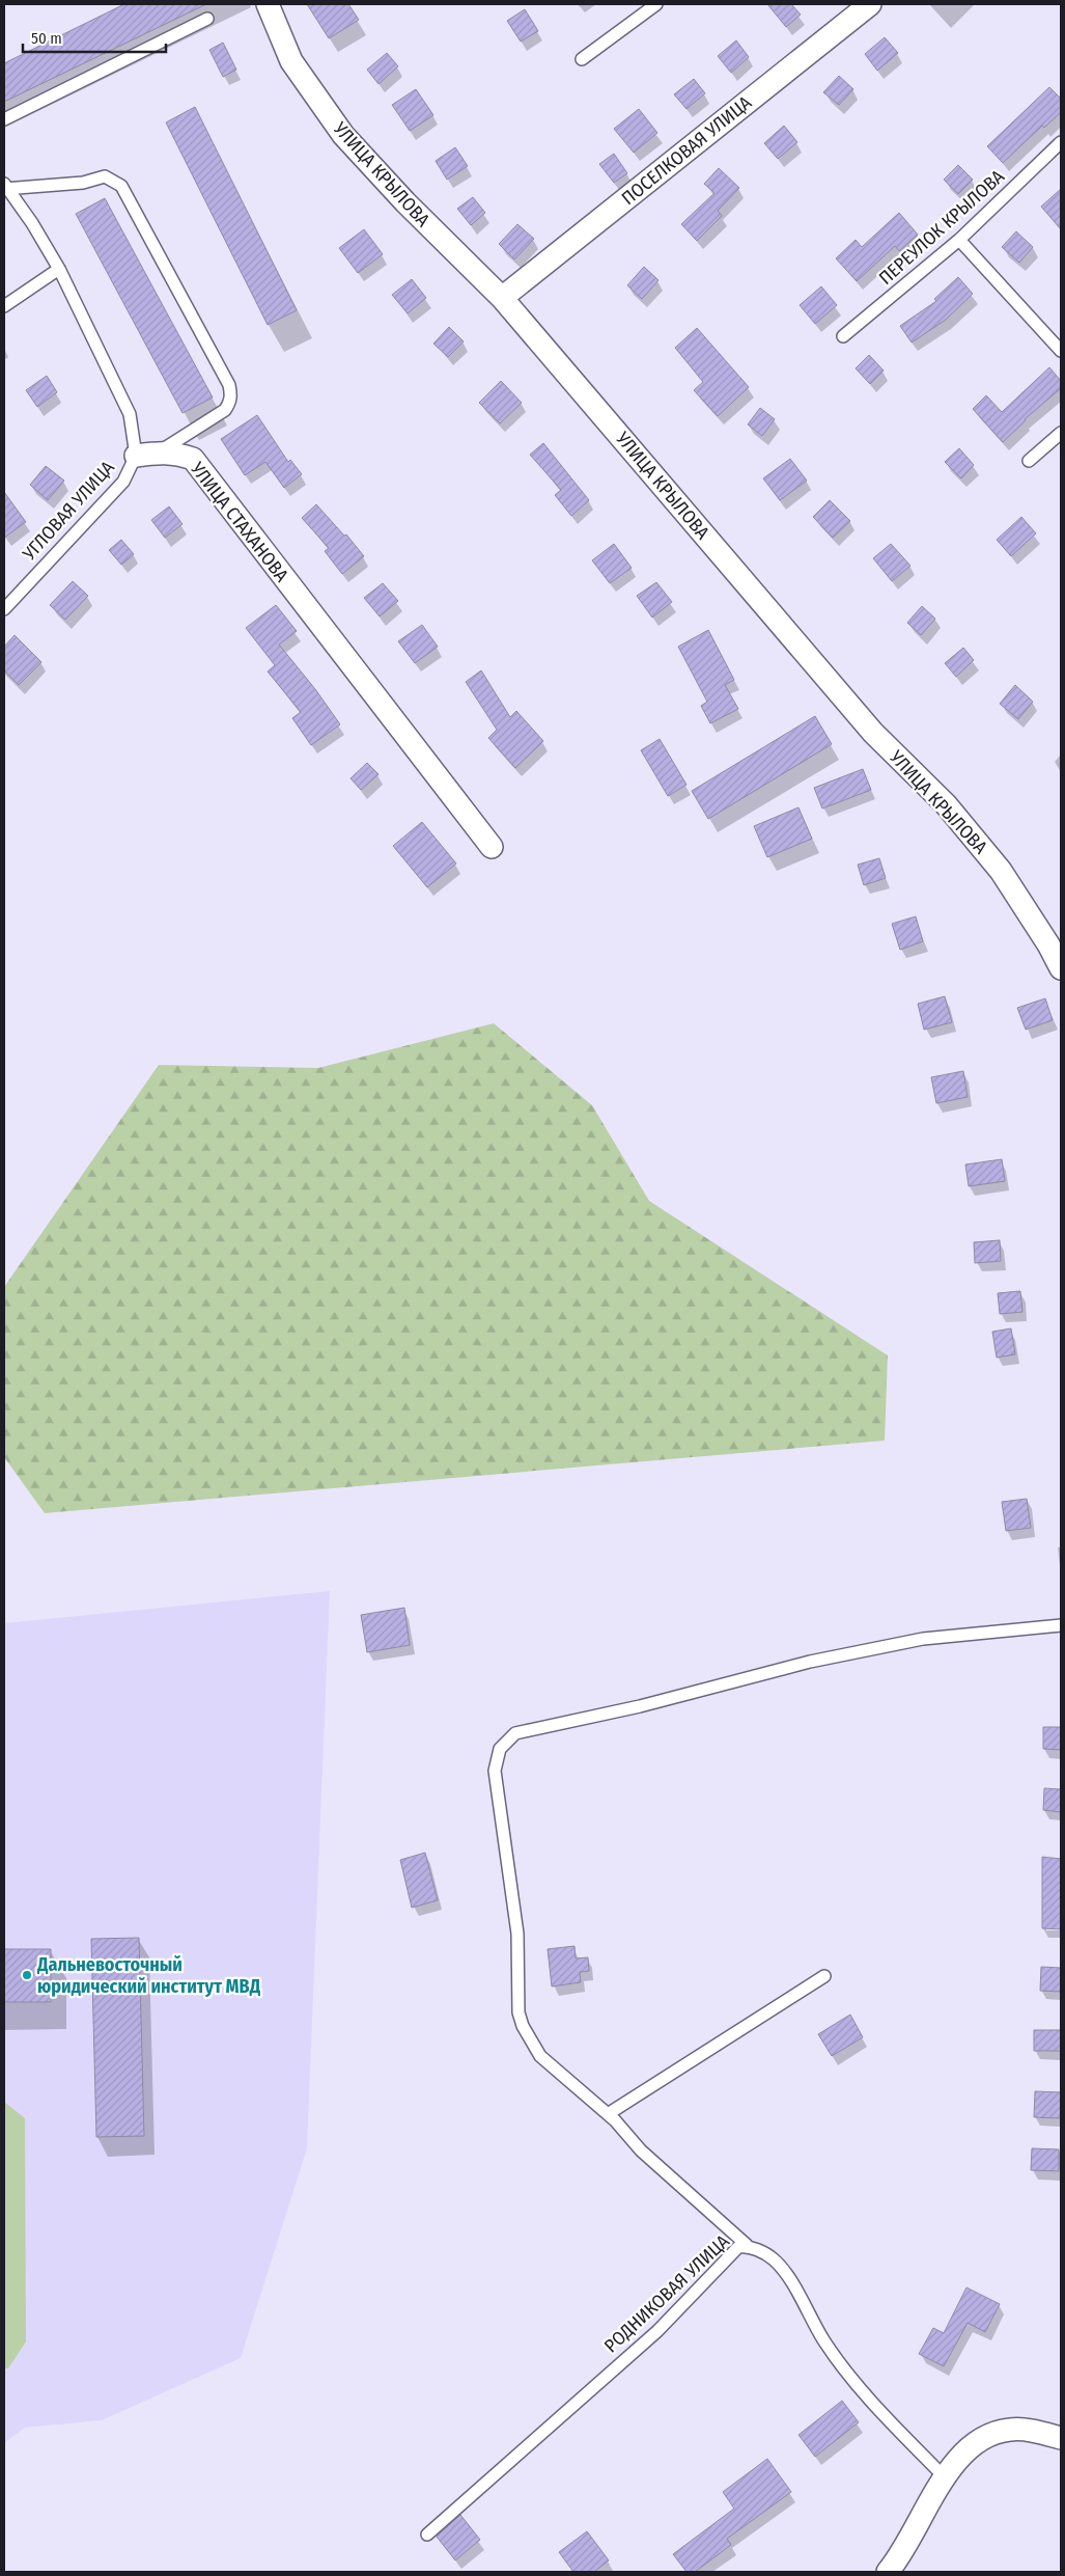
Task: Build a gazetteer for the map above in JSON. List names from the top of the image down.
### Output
{
  "streets": {
    "street": ["ПОСЕЛКОВАЯ УЛИЦА", "УЛИЦА КРЫЛОВА", "УЛИЦА СТАХАНОВА"],
    "lane": ["ПЕРЕУЛОК КРЫЛОВА", "УГЛОВАЯ УЛИЦА", "РОДНИКОВАЯ УЛИЦА"]
  },
  "crossings": [
    ["ПОСЕЛКОВАЯ УЛИЦА", "УЛИЦА КРЫЛОВА"],
    ["УГЛОВАЯ УЛИЦА", "УЛИЦА СТАХАНОВА"]
  ],
  "places": ["Дальневосточный юридический институт МВД"],
  "scale_bar": "50 m"
}
